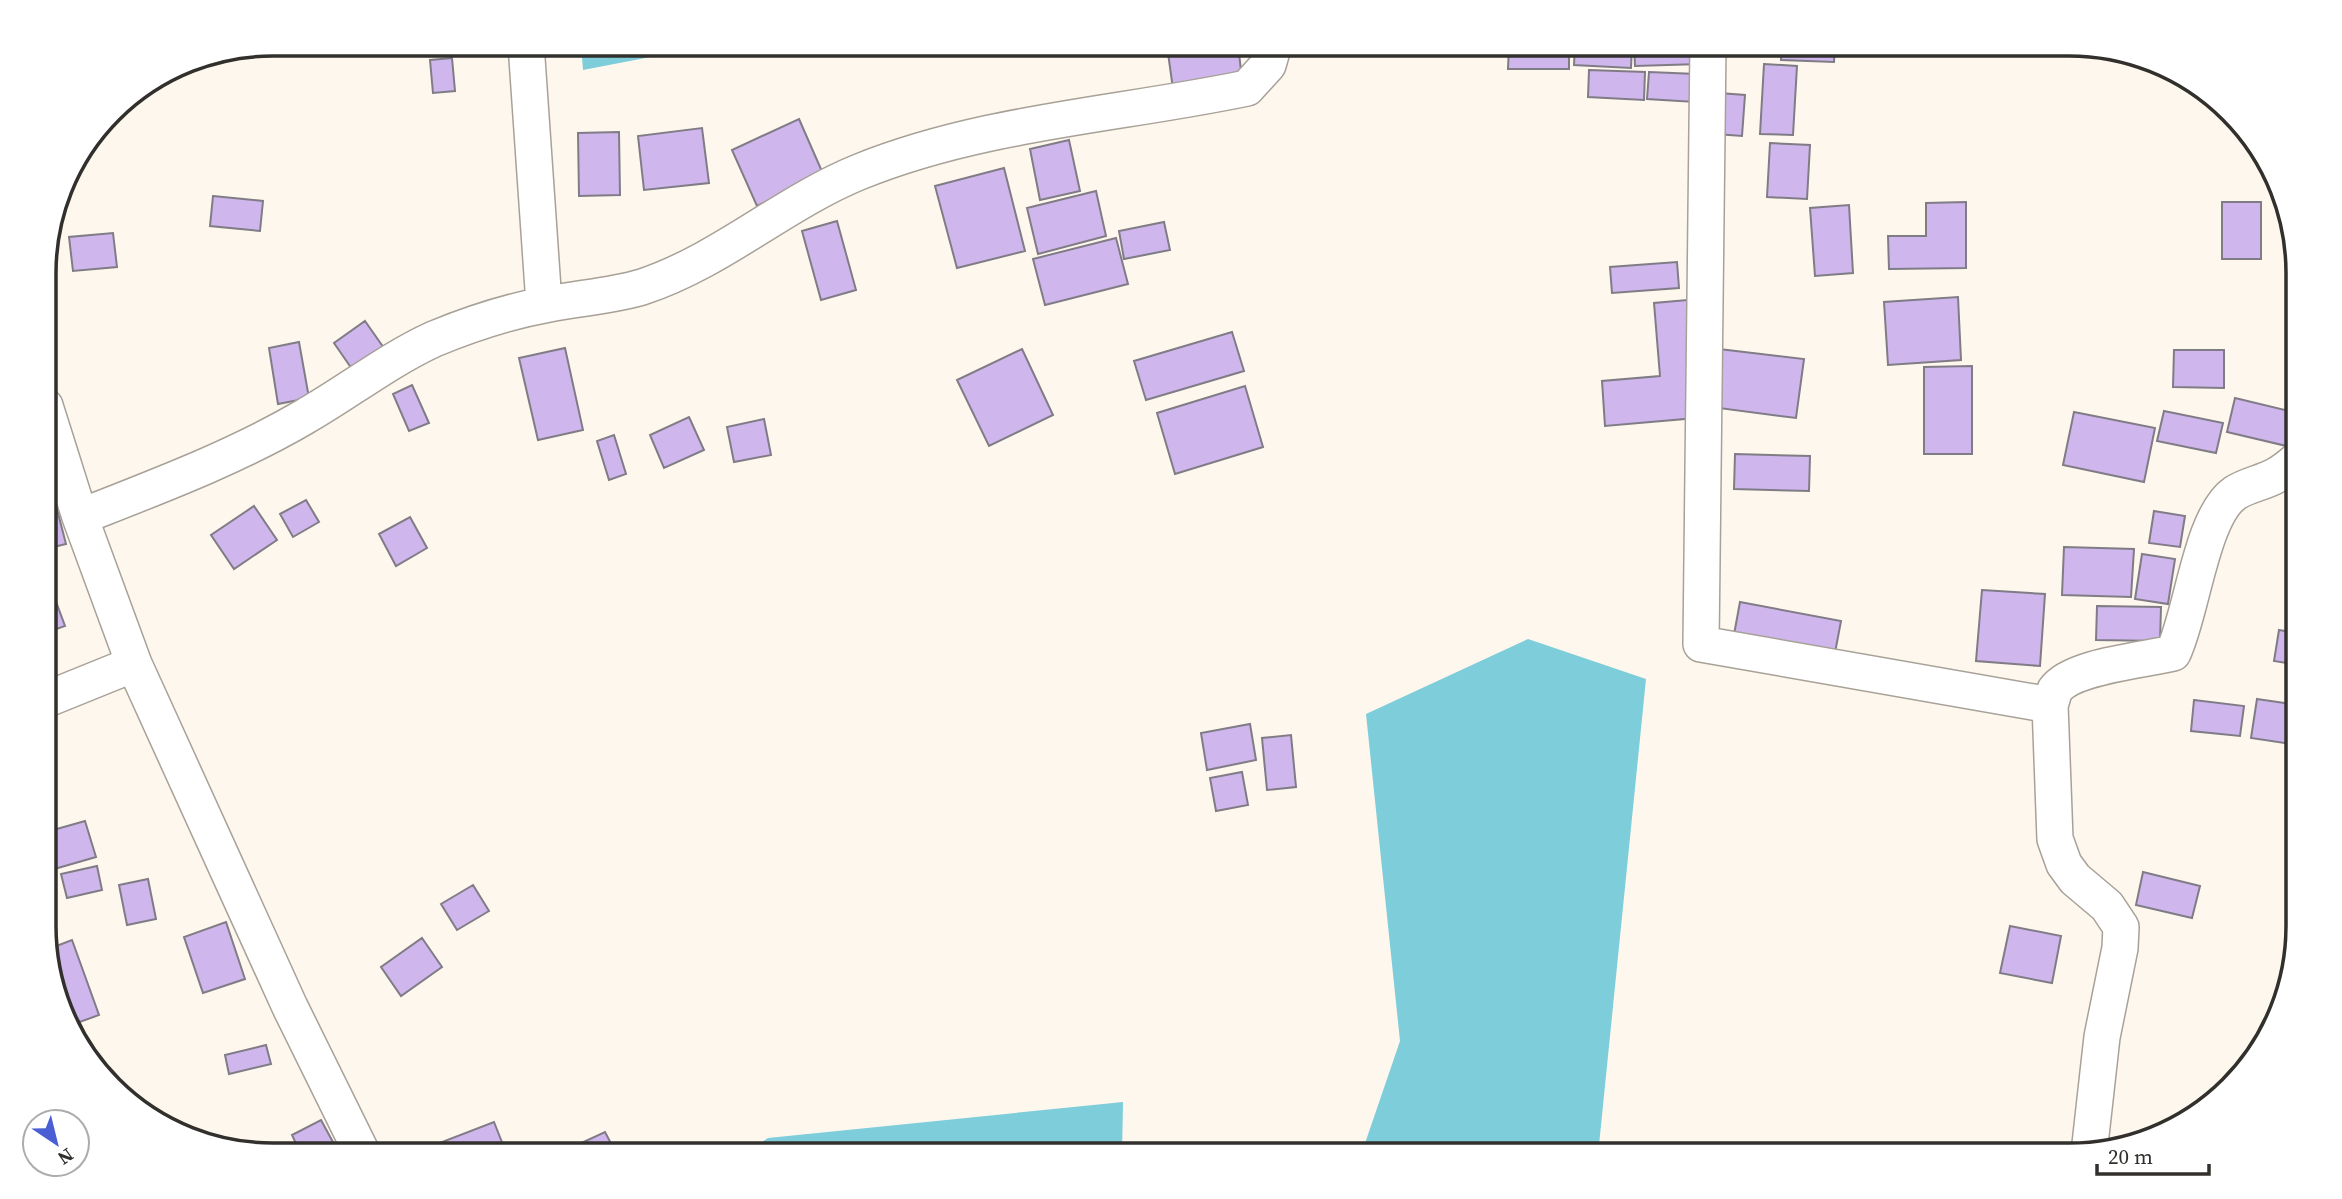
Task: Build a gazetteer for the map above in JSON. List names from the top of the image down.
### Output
{
  "scale_bar": "20 m",
  "north": "bottom right"
}
